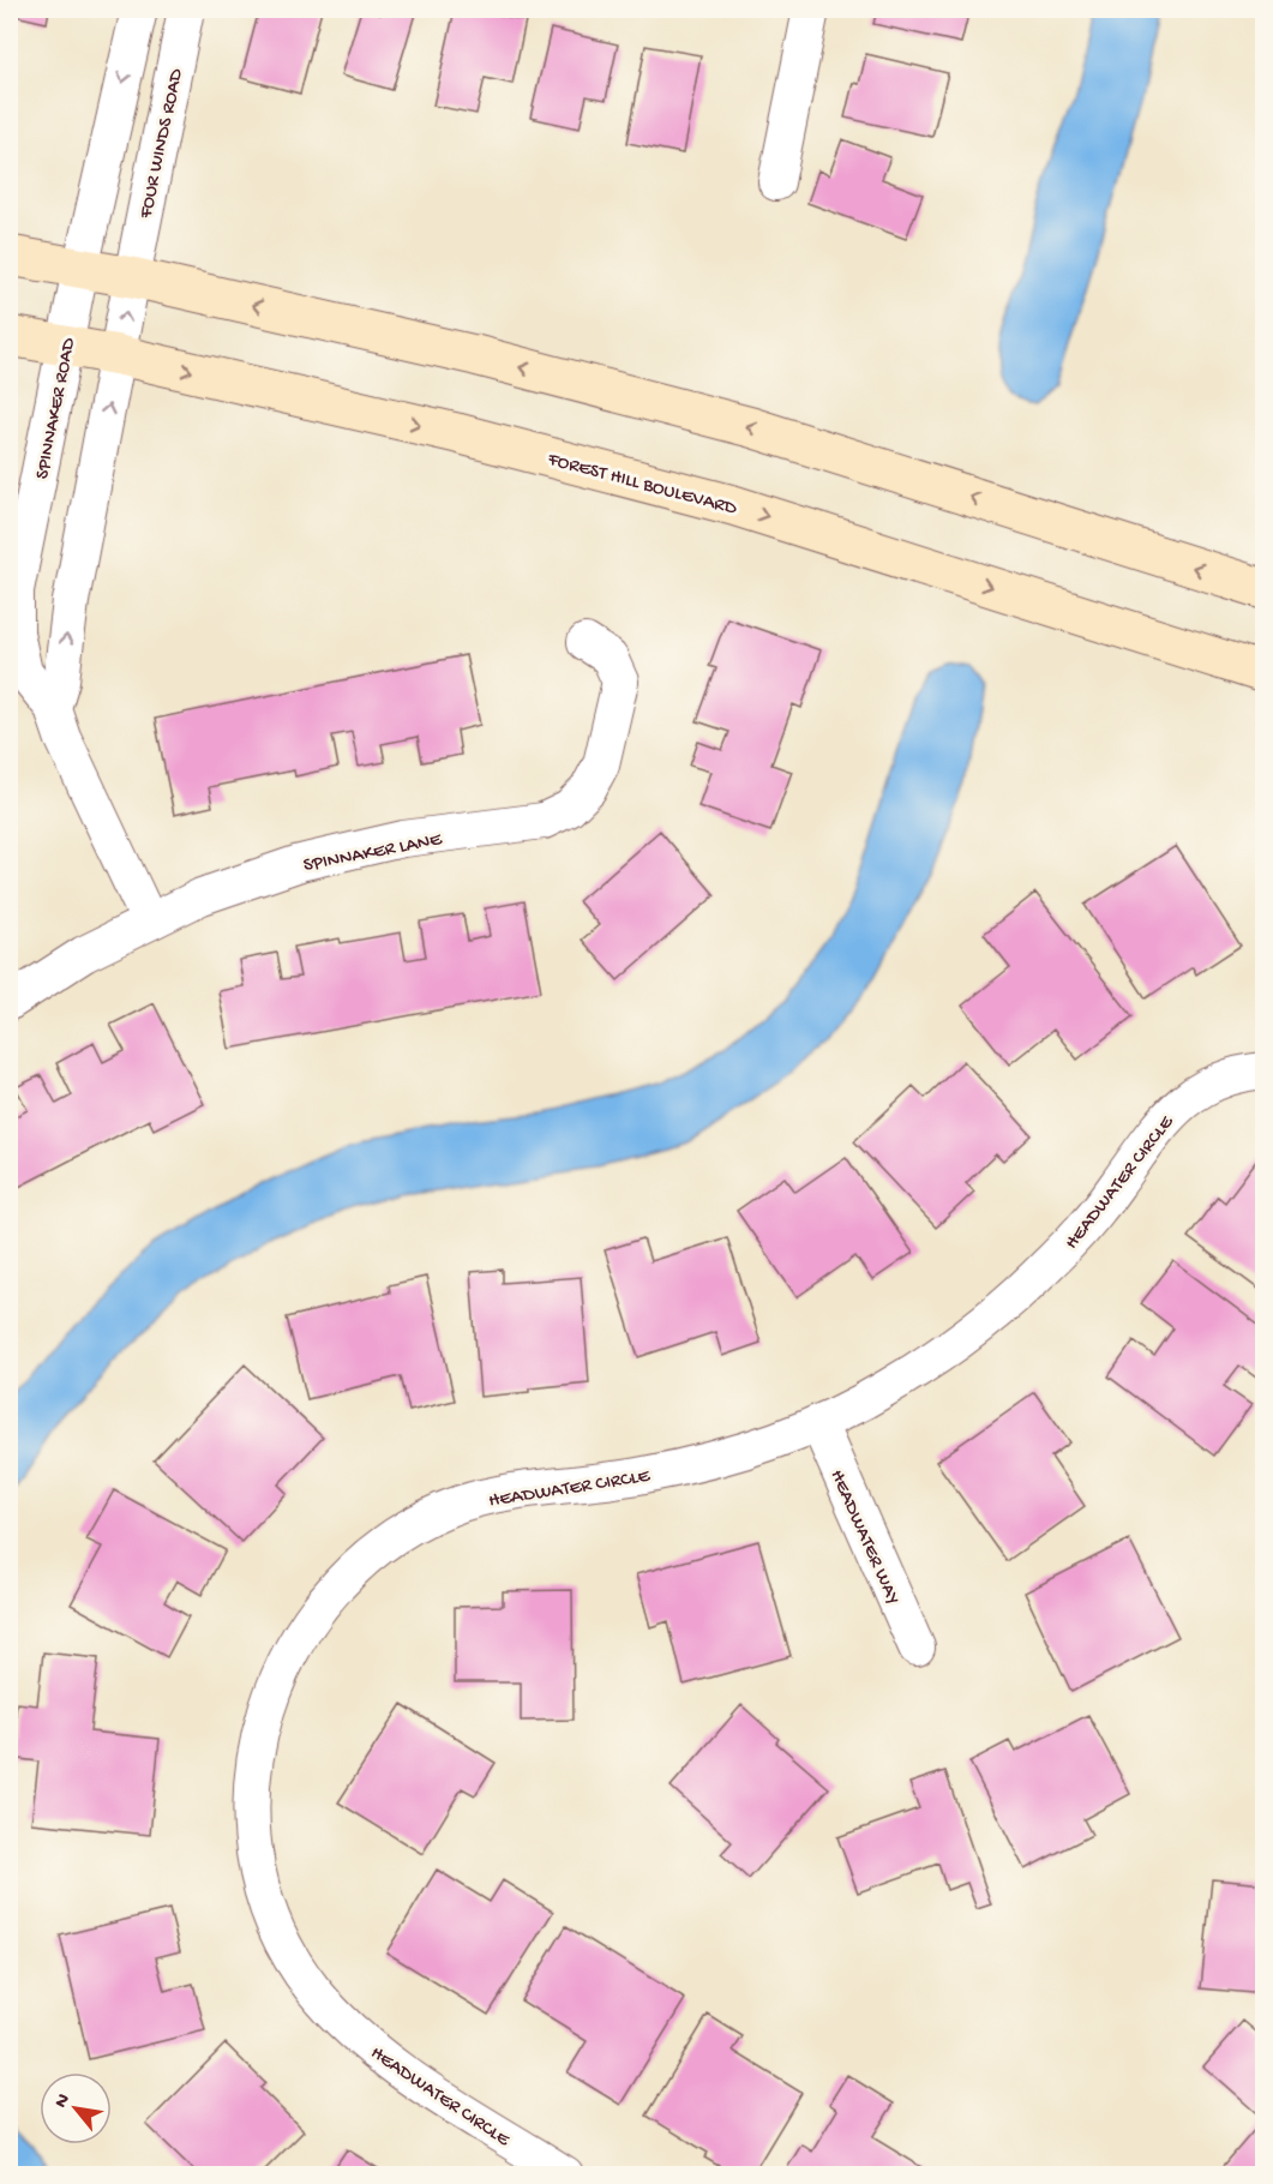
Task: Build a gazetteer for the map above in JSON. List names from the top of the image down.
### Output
{
  "streets": {
    "main road": ["FOREST HILL BOULEVARD"],
    "street": [
      "FOUR WINDS ROAD",
      "SPINNAKER ROAD",
      "SPINNAKER LANE",
      "HEADWATER CIRCLE",
      "HEADWATER WAY"
    ]
  },
  "crossings": [
    ["SPINNAKER ROAD", "FOREST HILL BOULEVARD"],
    ["SPINNAKER ROAD", "SPINNAKER LANE"],
    ["HEADWATER CIRCLE", "HEADWATER WAY"]
  ],
  "north": "top left"
}
